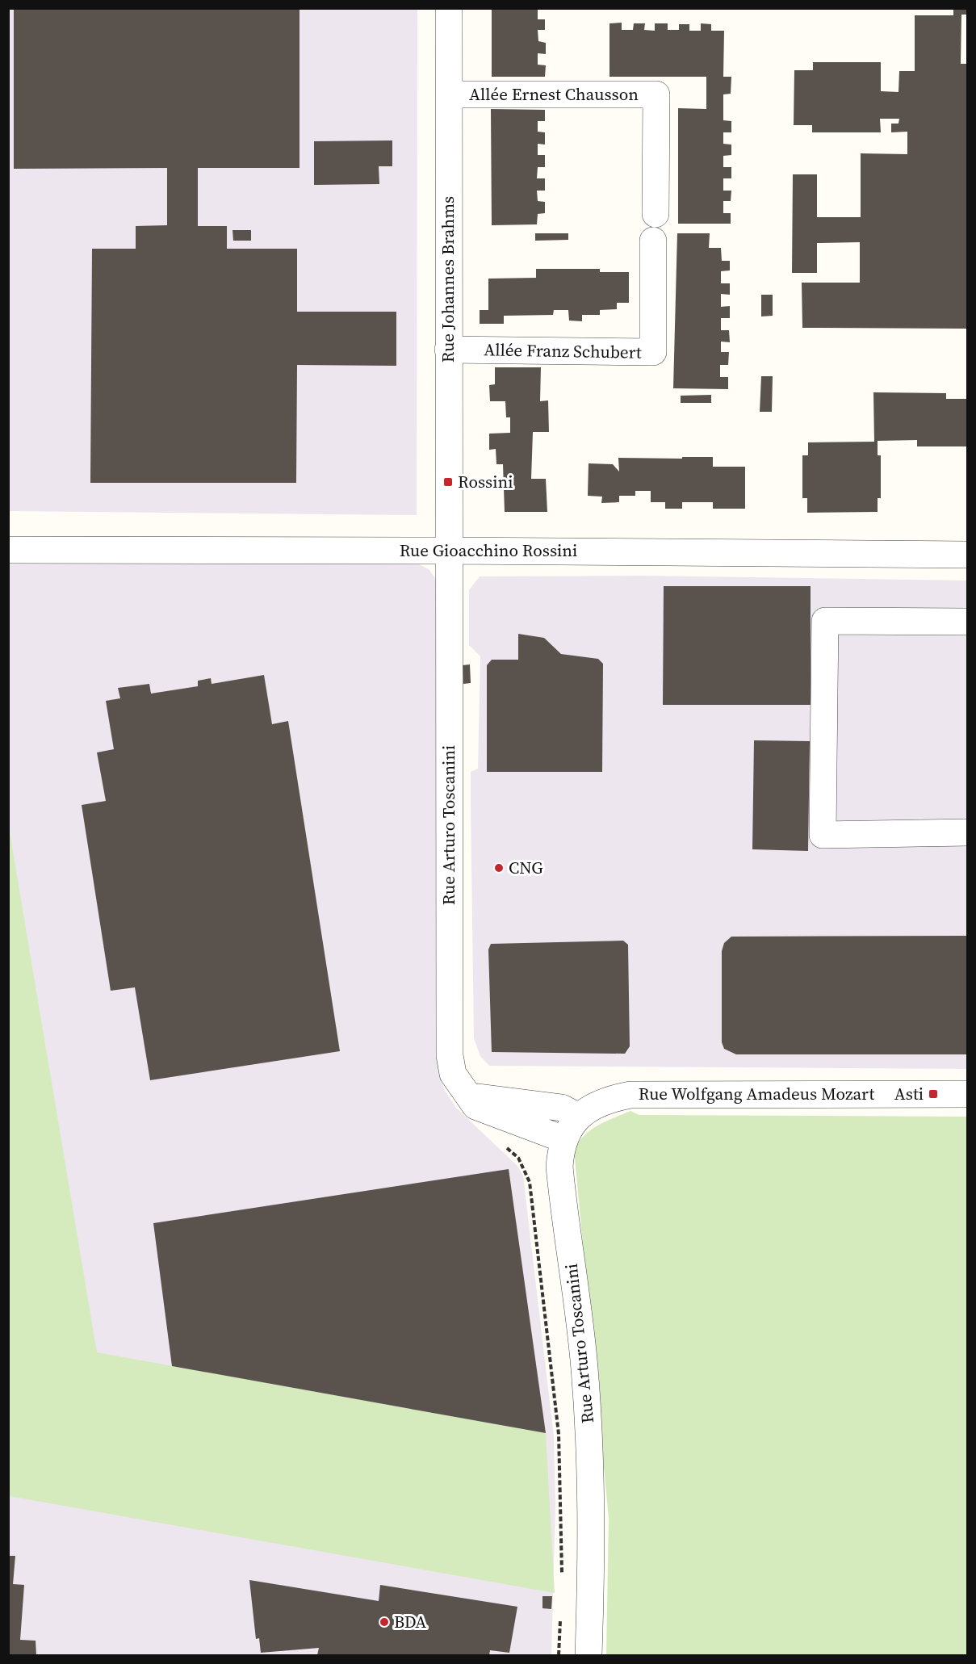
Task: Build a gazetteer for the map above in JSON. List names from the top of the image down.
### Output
{
  "streets": {
    "street": [
      "Allée Ernest Chausson",
      "Rue Johannes Brahms",
      "Allée Franz Schubert",
      "Rue Gioacchino Rossini",
      "Rue Arturo Toscanini",
      "Rue Wolfgang Amadeus Mozart"
    ]
  },
  "crossings": [
    ["Allée Ernest Chausson", "Rue Johannes Brahms"],
    ["Rue Johannes Brahms", "Allée Franz Schubert"],
    ["Rue Johannes Brahms", "Rue Gioacchino Rossini"],
    ["Rue Johannes Brahms", "Rue Arturo Toscanini"],
    ["Rue Gioacchino Rossini", "Rue Arturo Toscanini"],
    ["Rue Arturo Toscanini", "Rue Wolfgang Amadeus Mozart"]
  ],
  "places": {
    "transit": ["Rossini", "Asti"],
    "other": ["CNG", "BDA"]
  }
}
